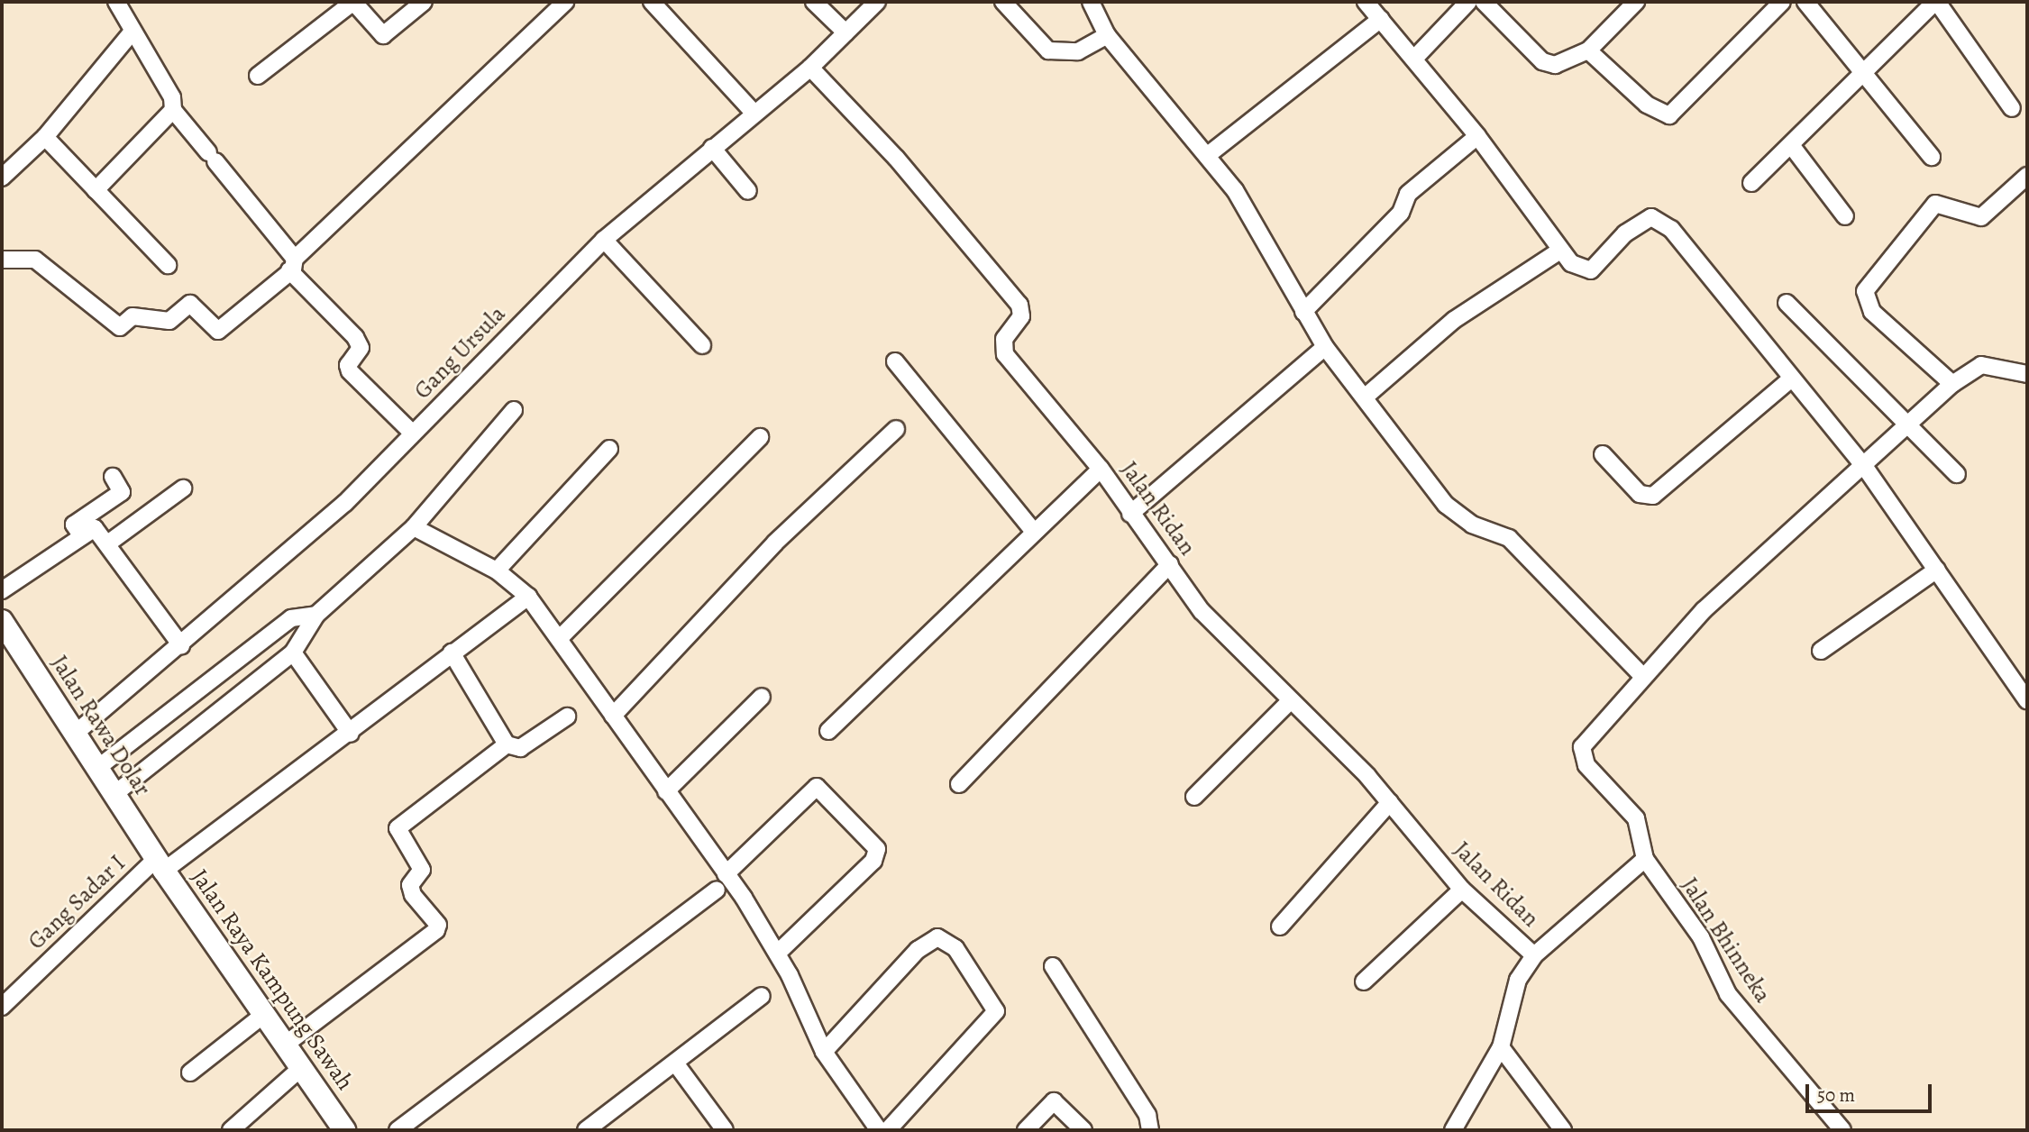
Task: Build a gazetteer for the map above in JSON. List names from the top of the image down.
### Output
{
  "streets": {
    "street": [
      "Gang Ursula",
      "Jalan Ridan",
      "Jalan Rawa Dolar",
      "Gang Sadar I",
      "Jalan Bhinneka",
      "Jalan Raya Kampung Sawah"
    ]
  },
  "crossings": [
    ["Gang Ursula", "Jalan Ridan"],
    ["Gang Ursula", "Jalan Rawa Dolar"],
    ["Jalan Rawa Dolar", "Gang Sadar I"],
    ["Jalan Rawa Dolar", "Jalan Raya Kampung Sawah"],
    ["Gang Sadar I", "Jalan Raya Kampung Sawah"]
  ],
  "scale_bar": "50 m"
}
